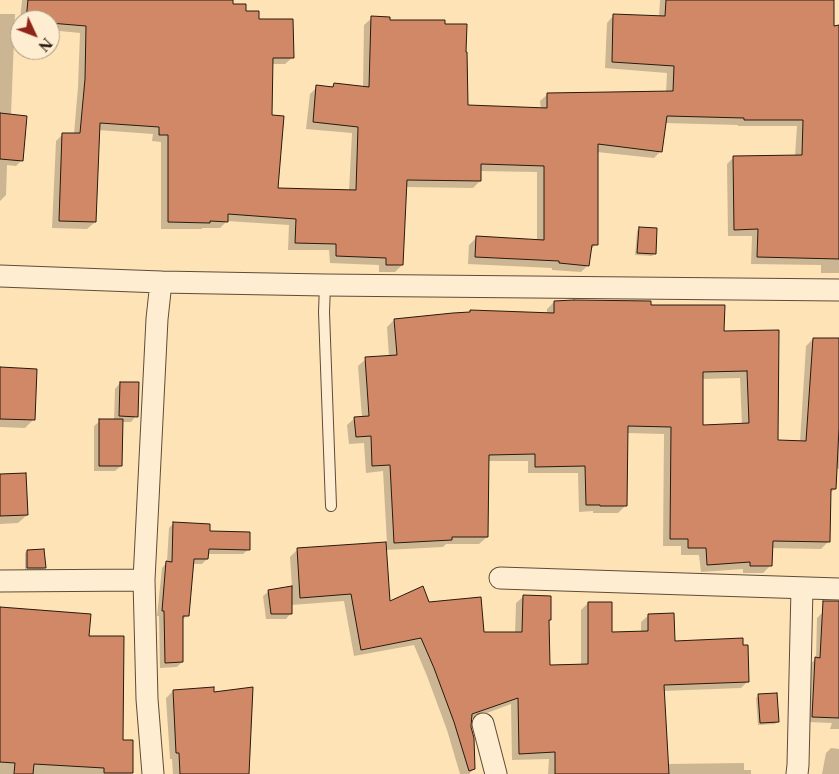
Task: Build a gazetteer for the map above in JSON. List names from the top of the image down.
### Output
{
  "north": "bottom right"
}
